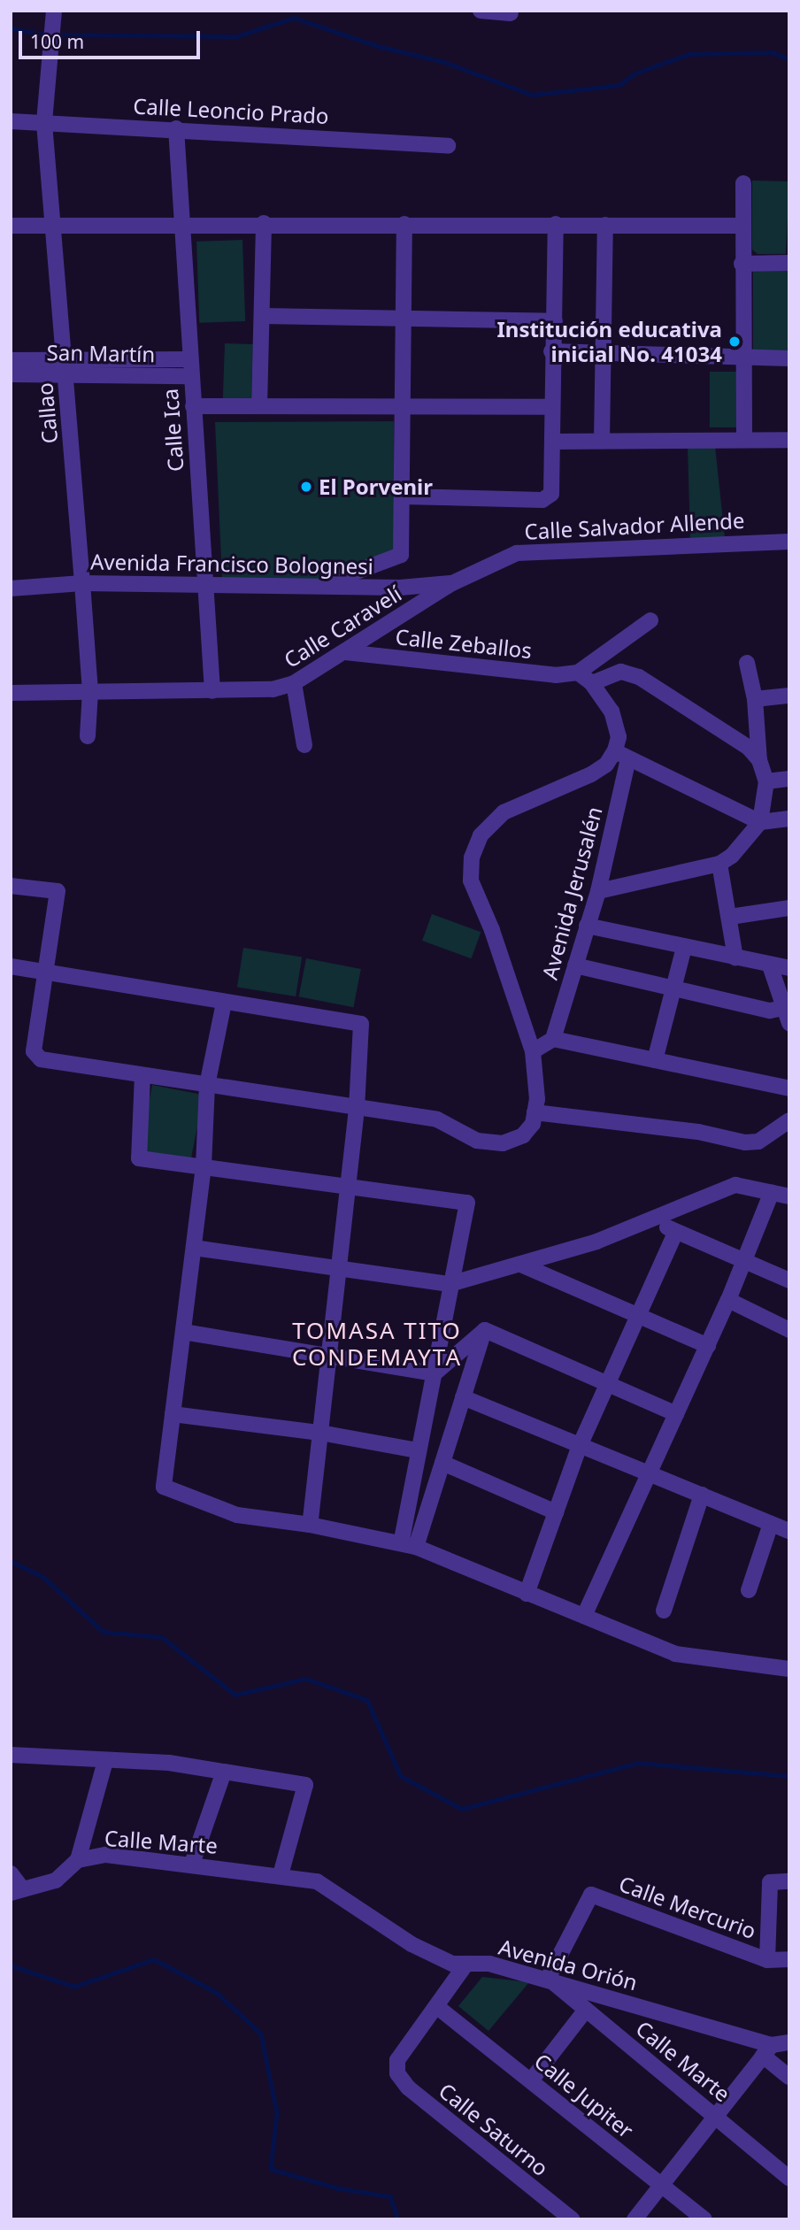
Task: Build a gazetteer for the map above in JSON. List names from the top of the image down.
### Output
{
  "streets": {
    "street": [
      "Calle Leoncio Prado",
      "San Martín",
      "Callao",
      "Calle Ica",
      "Calle Salvador Allende",
      "Avenida Francisco Bolognesi",
      "Calle Caravelí",
      "Calle Zeballos",
      "Avenida Jerusalén",
      "Calle Marte",
      "Calle Mercurio",
      "Avenida Orión",
      "Calle Jupiter",
      "Calle Saturno"
    ]
  },
  "crossings": [
    ["Calle Leoncio Prado", "Callao"],
    ["Calle Leoncio Prado", "Calle Ica"],
    ["San Martín", "Callao"],
    ["San Martín", "Calle Ica"],
    ["Callao", "Avenida Francisco Bolognesi"],
    ["Callao", "Calle Caravelí"],
    ["Calle Ica", "Avenida Francisco Bolognesi"],
    ["Calle Ica", "Calle Caravelí"],
    ["Calle Salvador Allende", "Avenida Francisco Bolognesi"],
    ["Calle Salvador Allende", "Calle Caravelí"],
    ["Avenida Francisco Bolognesi", "Calle Caravelí"],
    ["Calle Caravelí", "Calle Zeballos"],
    ["Calle Marte", "Calle Mercurio"],
    ["Calle Marte", "Avenida Orión"],
    ["Calle Mercurio", "Avenida Orión"],
    ["Calle Jupiter", "Calle Saturno"]
  ],
  "districts": ["TOMASA TITO CONDEMAYTA"],
  "places": ["Institución educativa inicial No. 41034", "El Porvenir"],
  "scale_bar": "100 m"
}
